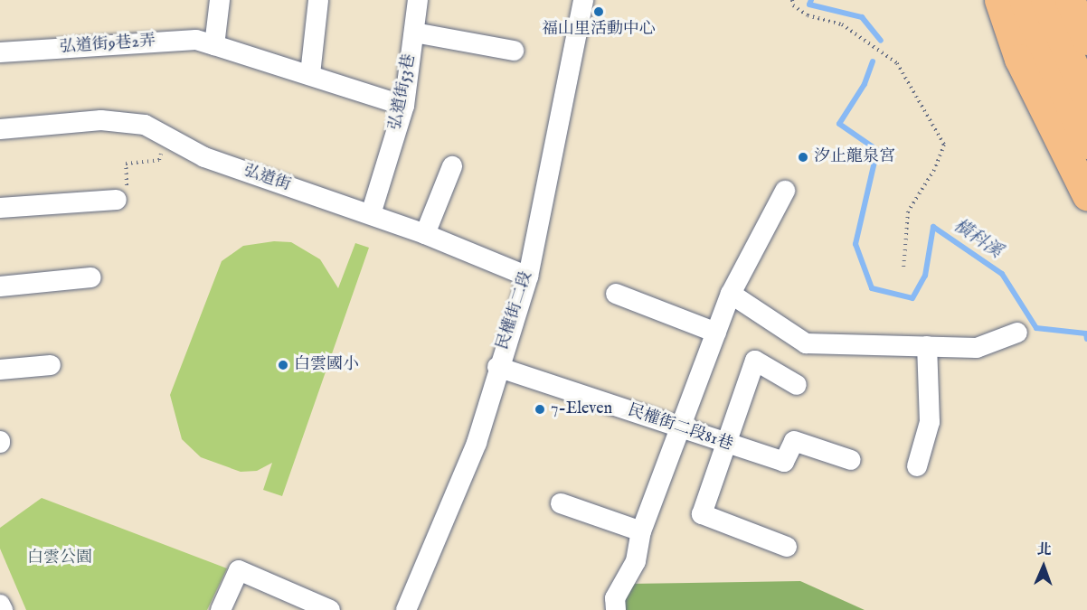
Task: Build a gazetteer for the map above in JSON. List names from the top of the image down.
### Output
{
  "streets": {
    "street": [
      "弘道街9巷2弄",
      "弘道街53巷",
      "弘道街",
      "民權街二段",
      "民權街二段81巷"
    ]
  },
  "crossings": [
    ["弘道街9巷2弄", "弘道街53巷"],
    ["弘道街53巷", "弘道街"],
    ["弘道街", "民權街二段"],
    ["民權街二段", "民權街二段81巷"]
  ],
  "water": ["橫科溪"],
  "parks": ["白雲公園"],
  "places": [
    "福山里活動中心",
    "汐止龍泉宮",
    "白雲國小",
    "7-Eleven"
  ],
  "north": "top"
}
